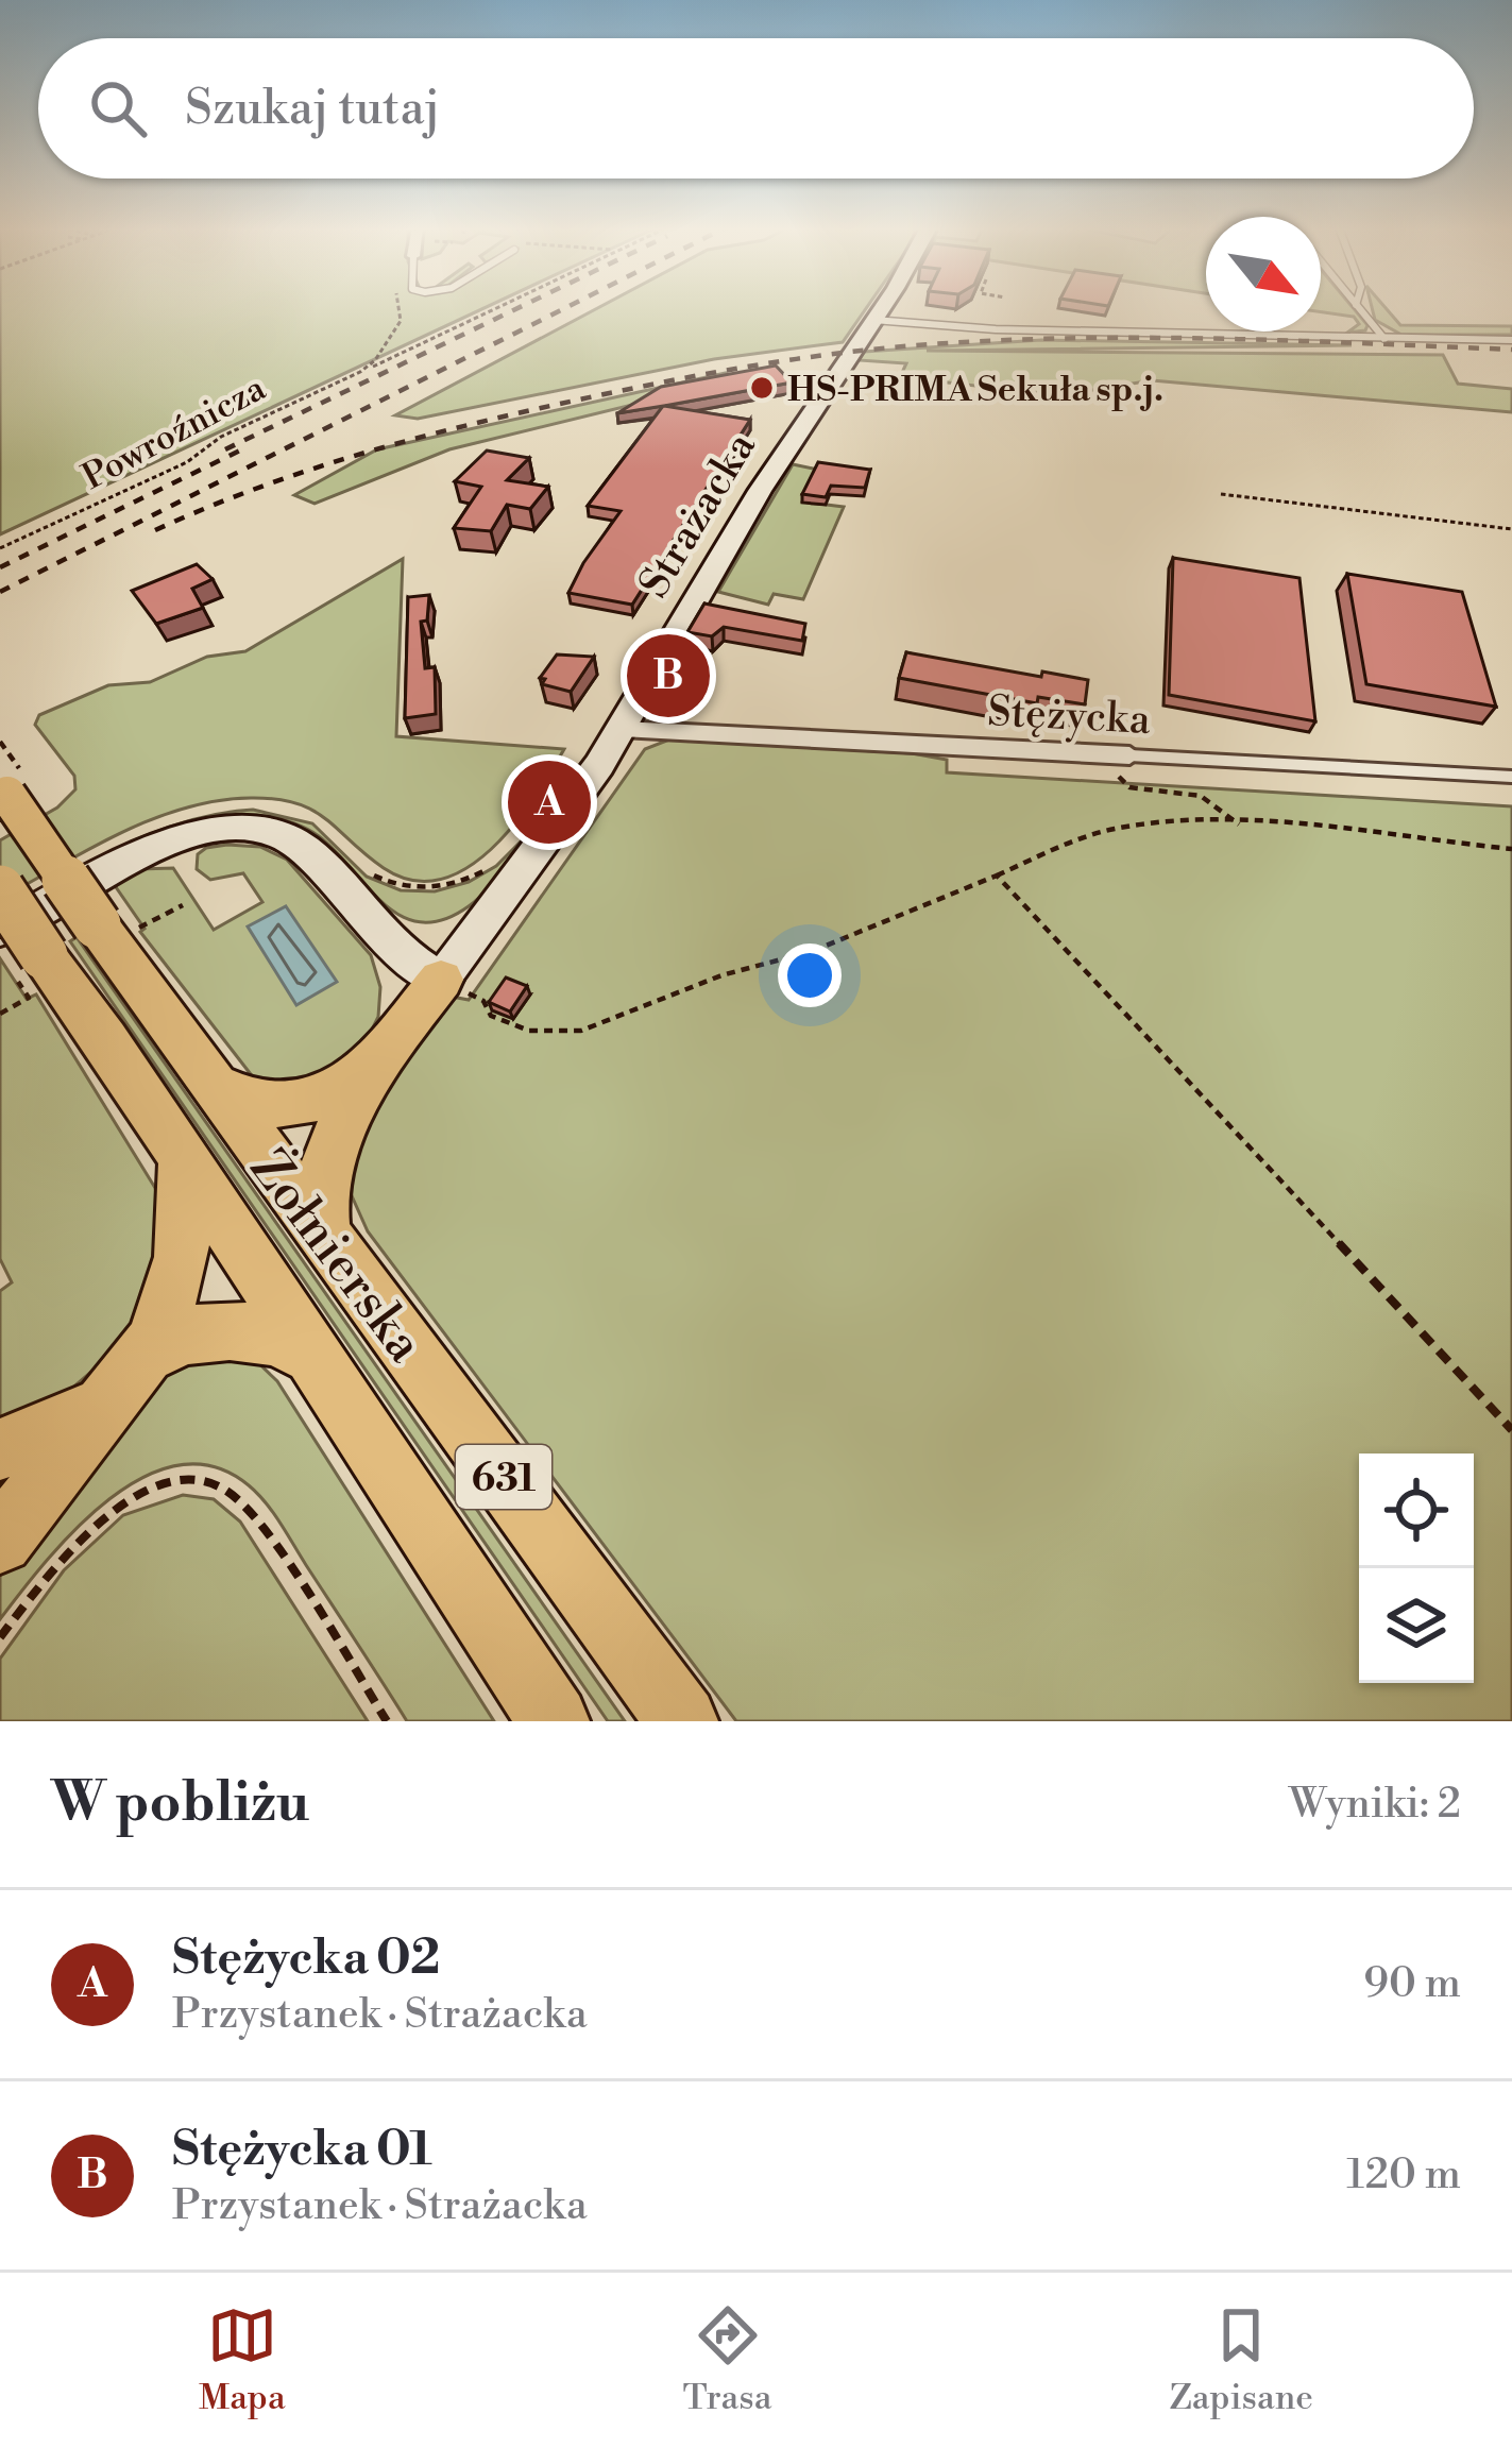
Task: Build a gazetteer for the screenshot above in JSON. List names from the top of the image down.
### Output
{
  "streets": {
    "main road": ["Strażacka", "Żołnierska", "631"],
    "street": ["Stężycka"],
    "path": ["Powroźnicza"]
  },
  "crossings": [
    ["Strażacka", "Stężycka"]
  ],
  "places": ["HS-PRIMA Sekuła sp.j."],
  "north": "bottom right",
  "page": {
    "search": "Szukaj tutaj",
    "pins": ["B", "A"],
    "heading": ["W pobliżu", "Wyniki: 2"],
    "list": [
      {
        "mark": "A",
        "name": "Stężycka 02",
        "note": "Przystanek · Strażacka",
        "value": "90 m"
      },
      {
        "mark": "B",
        "name": "Stężycka 01",
        "note": "Przystanek · Strażacka",
        "value": "120 m"
      }
    ],
    "nav": ["Mapa", "Trasa", "Zapisane"]
  }
}
